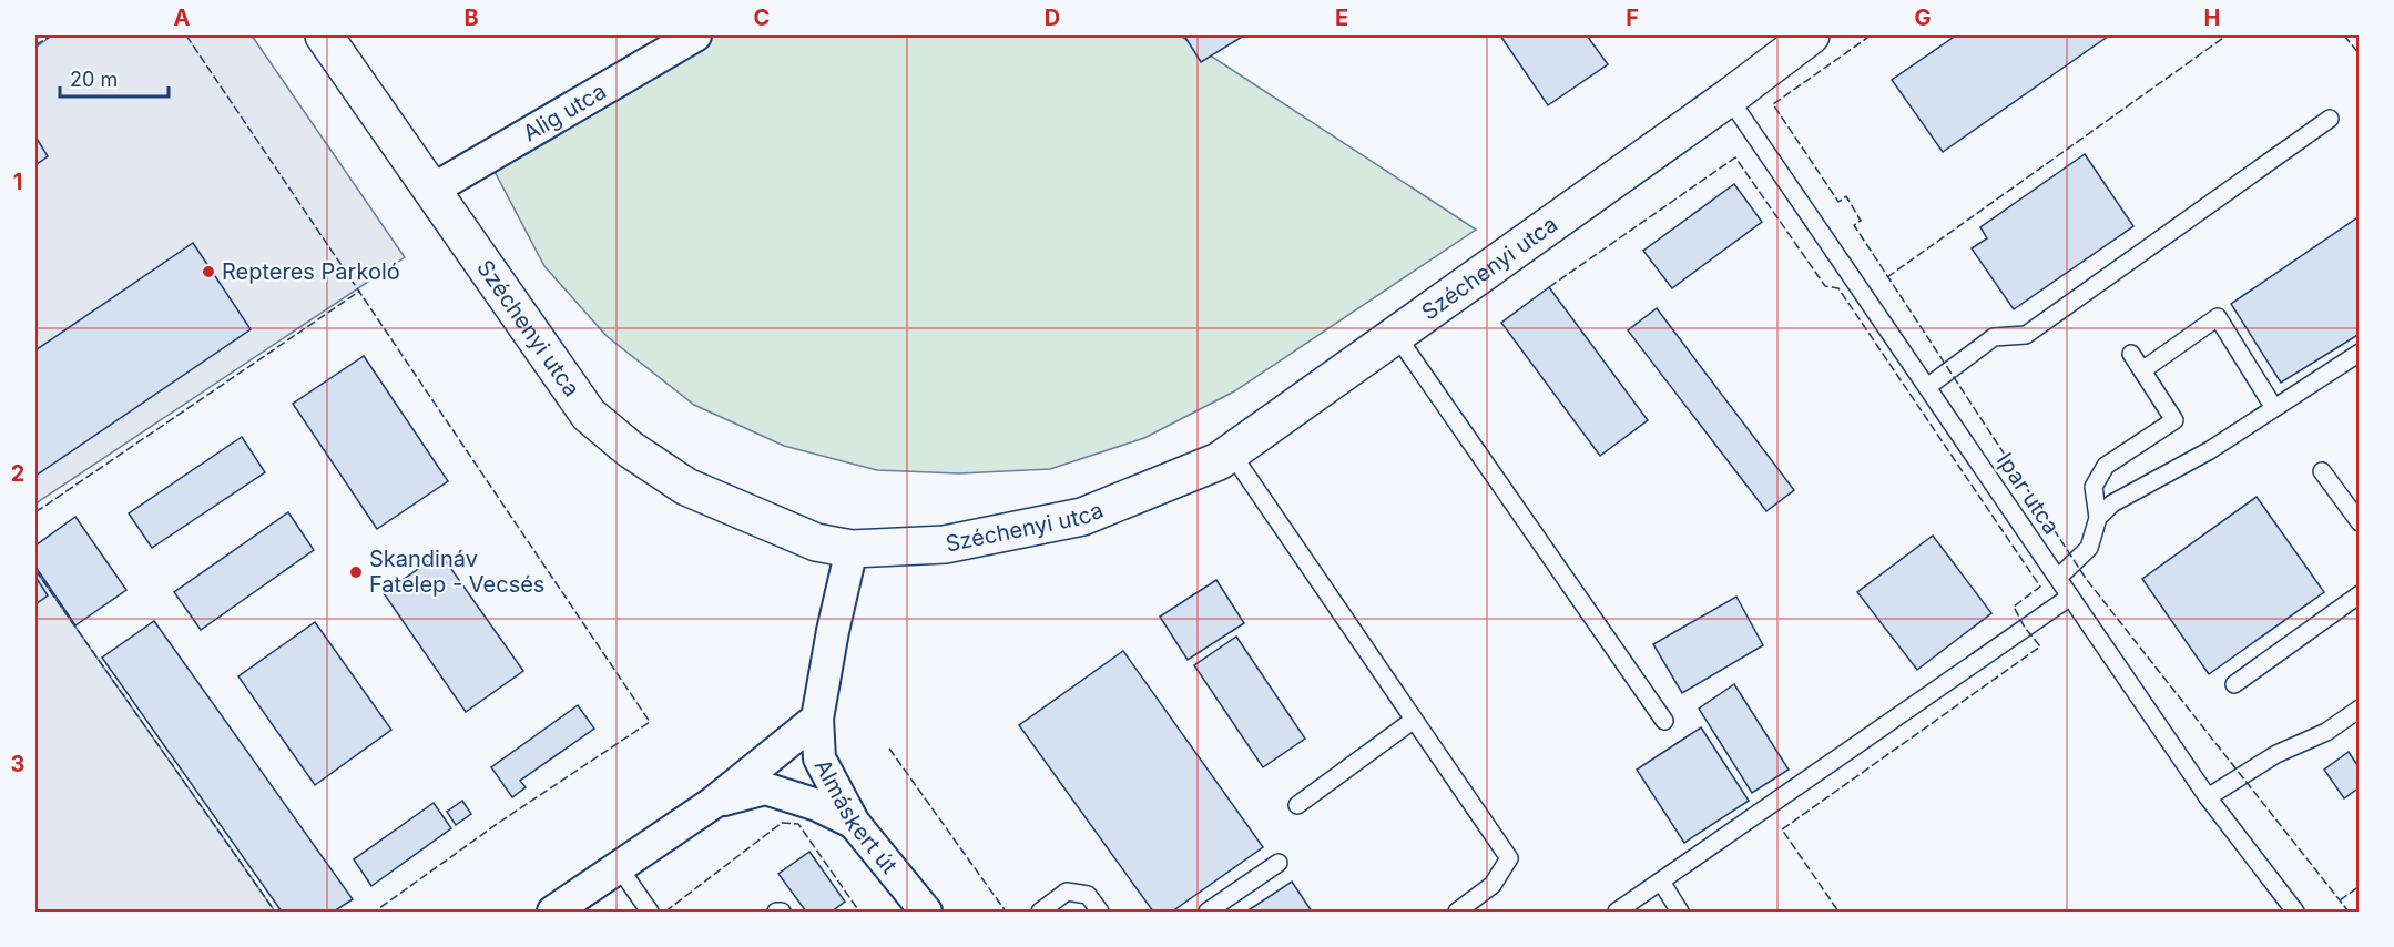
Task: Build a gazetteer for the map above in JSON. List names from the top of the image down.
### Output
{
  "streets": {
    "street": ["Alig utca", "Széchenyi utca", "Almáskert út"],
    "lane": ["Ipar utca"]
  },
  "crossings": [
    ["Alig utca", "Széchenyi utca"],
    ["Széchenyi utca", "Ipar utca"],
    ["Széchenyi utca", "Almáskert út"]
  ],
  "places": ["Repteres Parkoló", "Skandináv Fatelep - Vecsés"],
  "scale_bar": "20 m",
  "grid": {
    "columns": [
      "A",
      "B",
      "C",
      "D",
      "E",
      "F",
      "G",
      "H"
    ],
    "rows": ["1", "2", "3"]
  }
}
